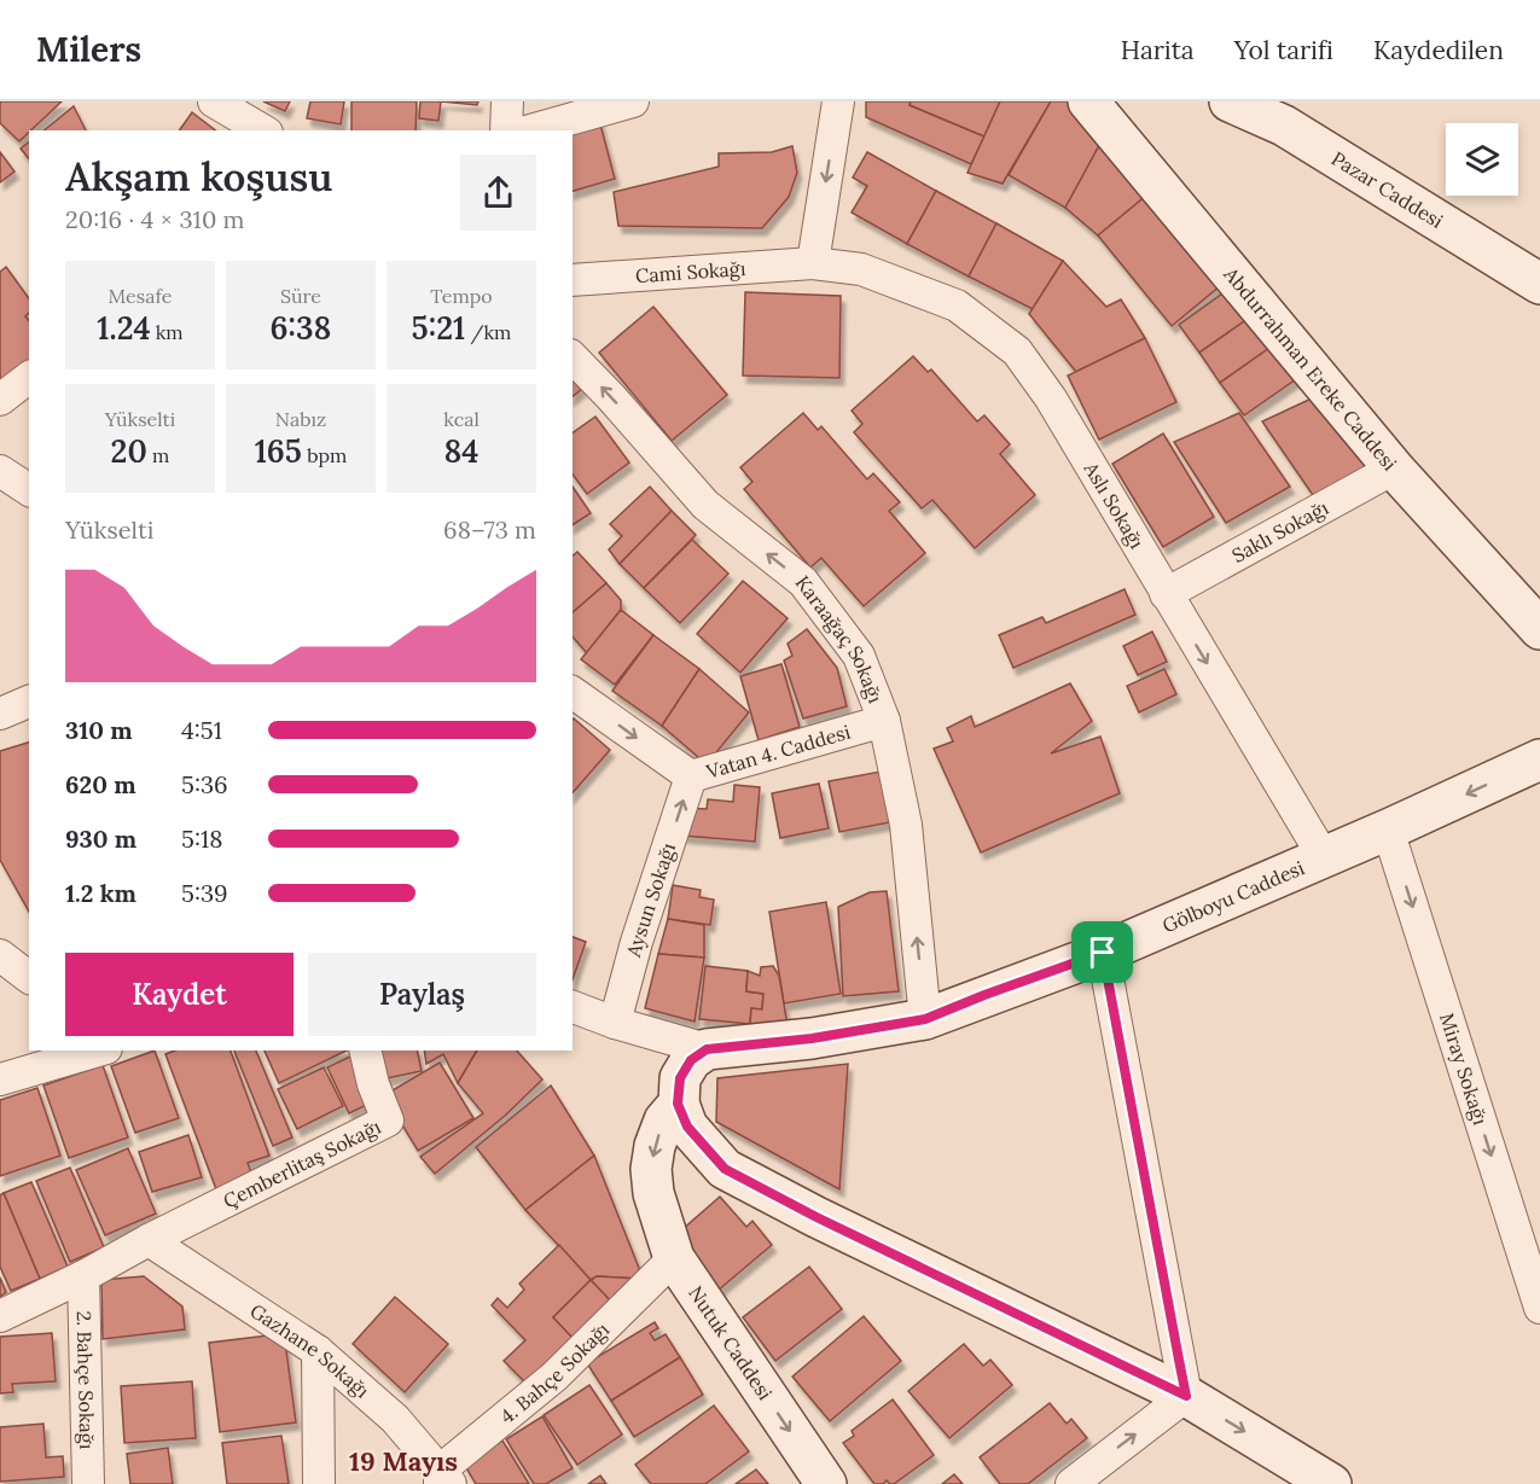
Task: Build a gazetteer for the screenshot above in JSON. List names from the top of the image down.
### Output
{
  "streets": {
    "main road": [
      "Pazar Caddesi",
      "Abdurrahman Ereke Caddesi",
      "Gölboyu Caddesi",
      "Nutuk Caddesi"
    ],
    "street": [
      "Cami Sokağı",
      "Aslı Sokağı",
      "Saklı Sokağı",
      "Karaağaç Sokağı",
      "Vatan 4. Caddesi",
      "Aysun Sokağı",
      "Miray Sokağı",
      "Çemberlitaş Sokağı",
      "Gazhane Sokağı",
      "4. Bahçe Sokağı",
      "2. Bahçe Sokağı"
    ]
  },
  "crossings": [
    ["Cami Sokağı", "Aslı Sokağı"],
    ["Abdurrahman Ereke Caddesi", "Saklı Sokağı"],
    ["Aslı Sokağı", "Saklı Sokağı"],
    ["Aslı Sokağı", "Gölboyu Caddesi"],
    ["Karaağaç Sokağı", "Vatan 4. Caddesi"],
    ["Karaağaç Sokağı", "Gölboyu Caddesi"],
    ["Vatan 4. Caddesi", "Aysun Sokağı"],
    ["Gölboyu Caddesi", "Miray Sokağı"],
    ["Gölboyu Caddesi", "Nutuk Caddesi"],
    ["Çemberlitaş Sokağı", "Gazhane Sokağı"],
    ["Nutuk Caddesi", "4. Bahçe Sokağı"],
    ["Gazhane Sokağı", "4. Bahçe Sokağı"]
  ],
  "one_way": [
    "Aslı Sokağı",
    "Karaağaç Sokağı",
    "Vatan 4. Caddesi",
    "Aysun Sokağı",
    "Miray Sokağı",
    "Nutuk Caddesi"
  ],
  "districts": ["19 Mayıs"],
  "page": {
    "header": "Milers",
    "nav": ["Harita", "Yol tarifi", "Kaydedilen"],
    "heading": ["Akşam koşusu", "20:16 · 4 × 310 m"],
    "stats": [
      ["Mesafe", "1.24 km"],
      ["Süre", "6:38"],
      ["Tempo", "5:21 /km"],
      ["Yükselti", "20 m"],
      ["Nabız", "165 bpm"],
      ["kcal", "84"]
    ],
    "chart": ["Yükselti", "68–73 m"],
    "list": [
      {
        "name": "310 m",
        "note": "4:51"
      },
      {
        "name": "620 m",
        "note": "5:36"
      },
      {
        "name": "930 m",
        "note": "5:18"
      },
      {
        "name": "1.2 km",
        "note": "5:39"
      }
    ],
    "buttons": ["Kaydet", "Paylaş"]
  }
}
